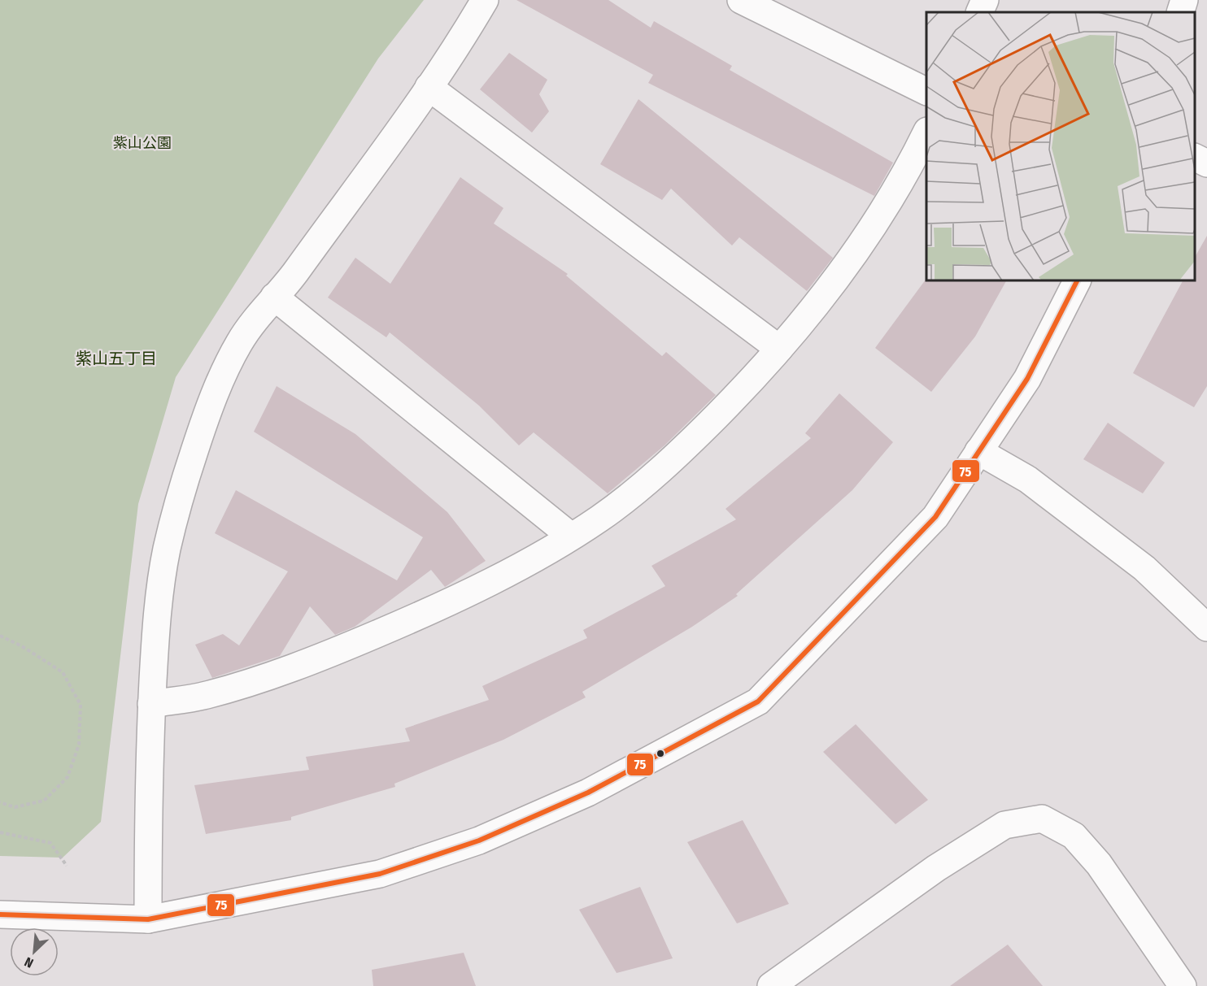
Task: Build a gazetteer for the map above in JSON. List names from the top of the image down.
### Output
{
  "districts": ["紫山五丁目"],
  "parks": ["紫山公園"],
  "lines": ["transit line 75"],
  "north": "bottom left"
}
